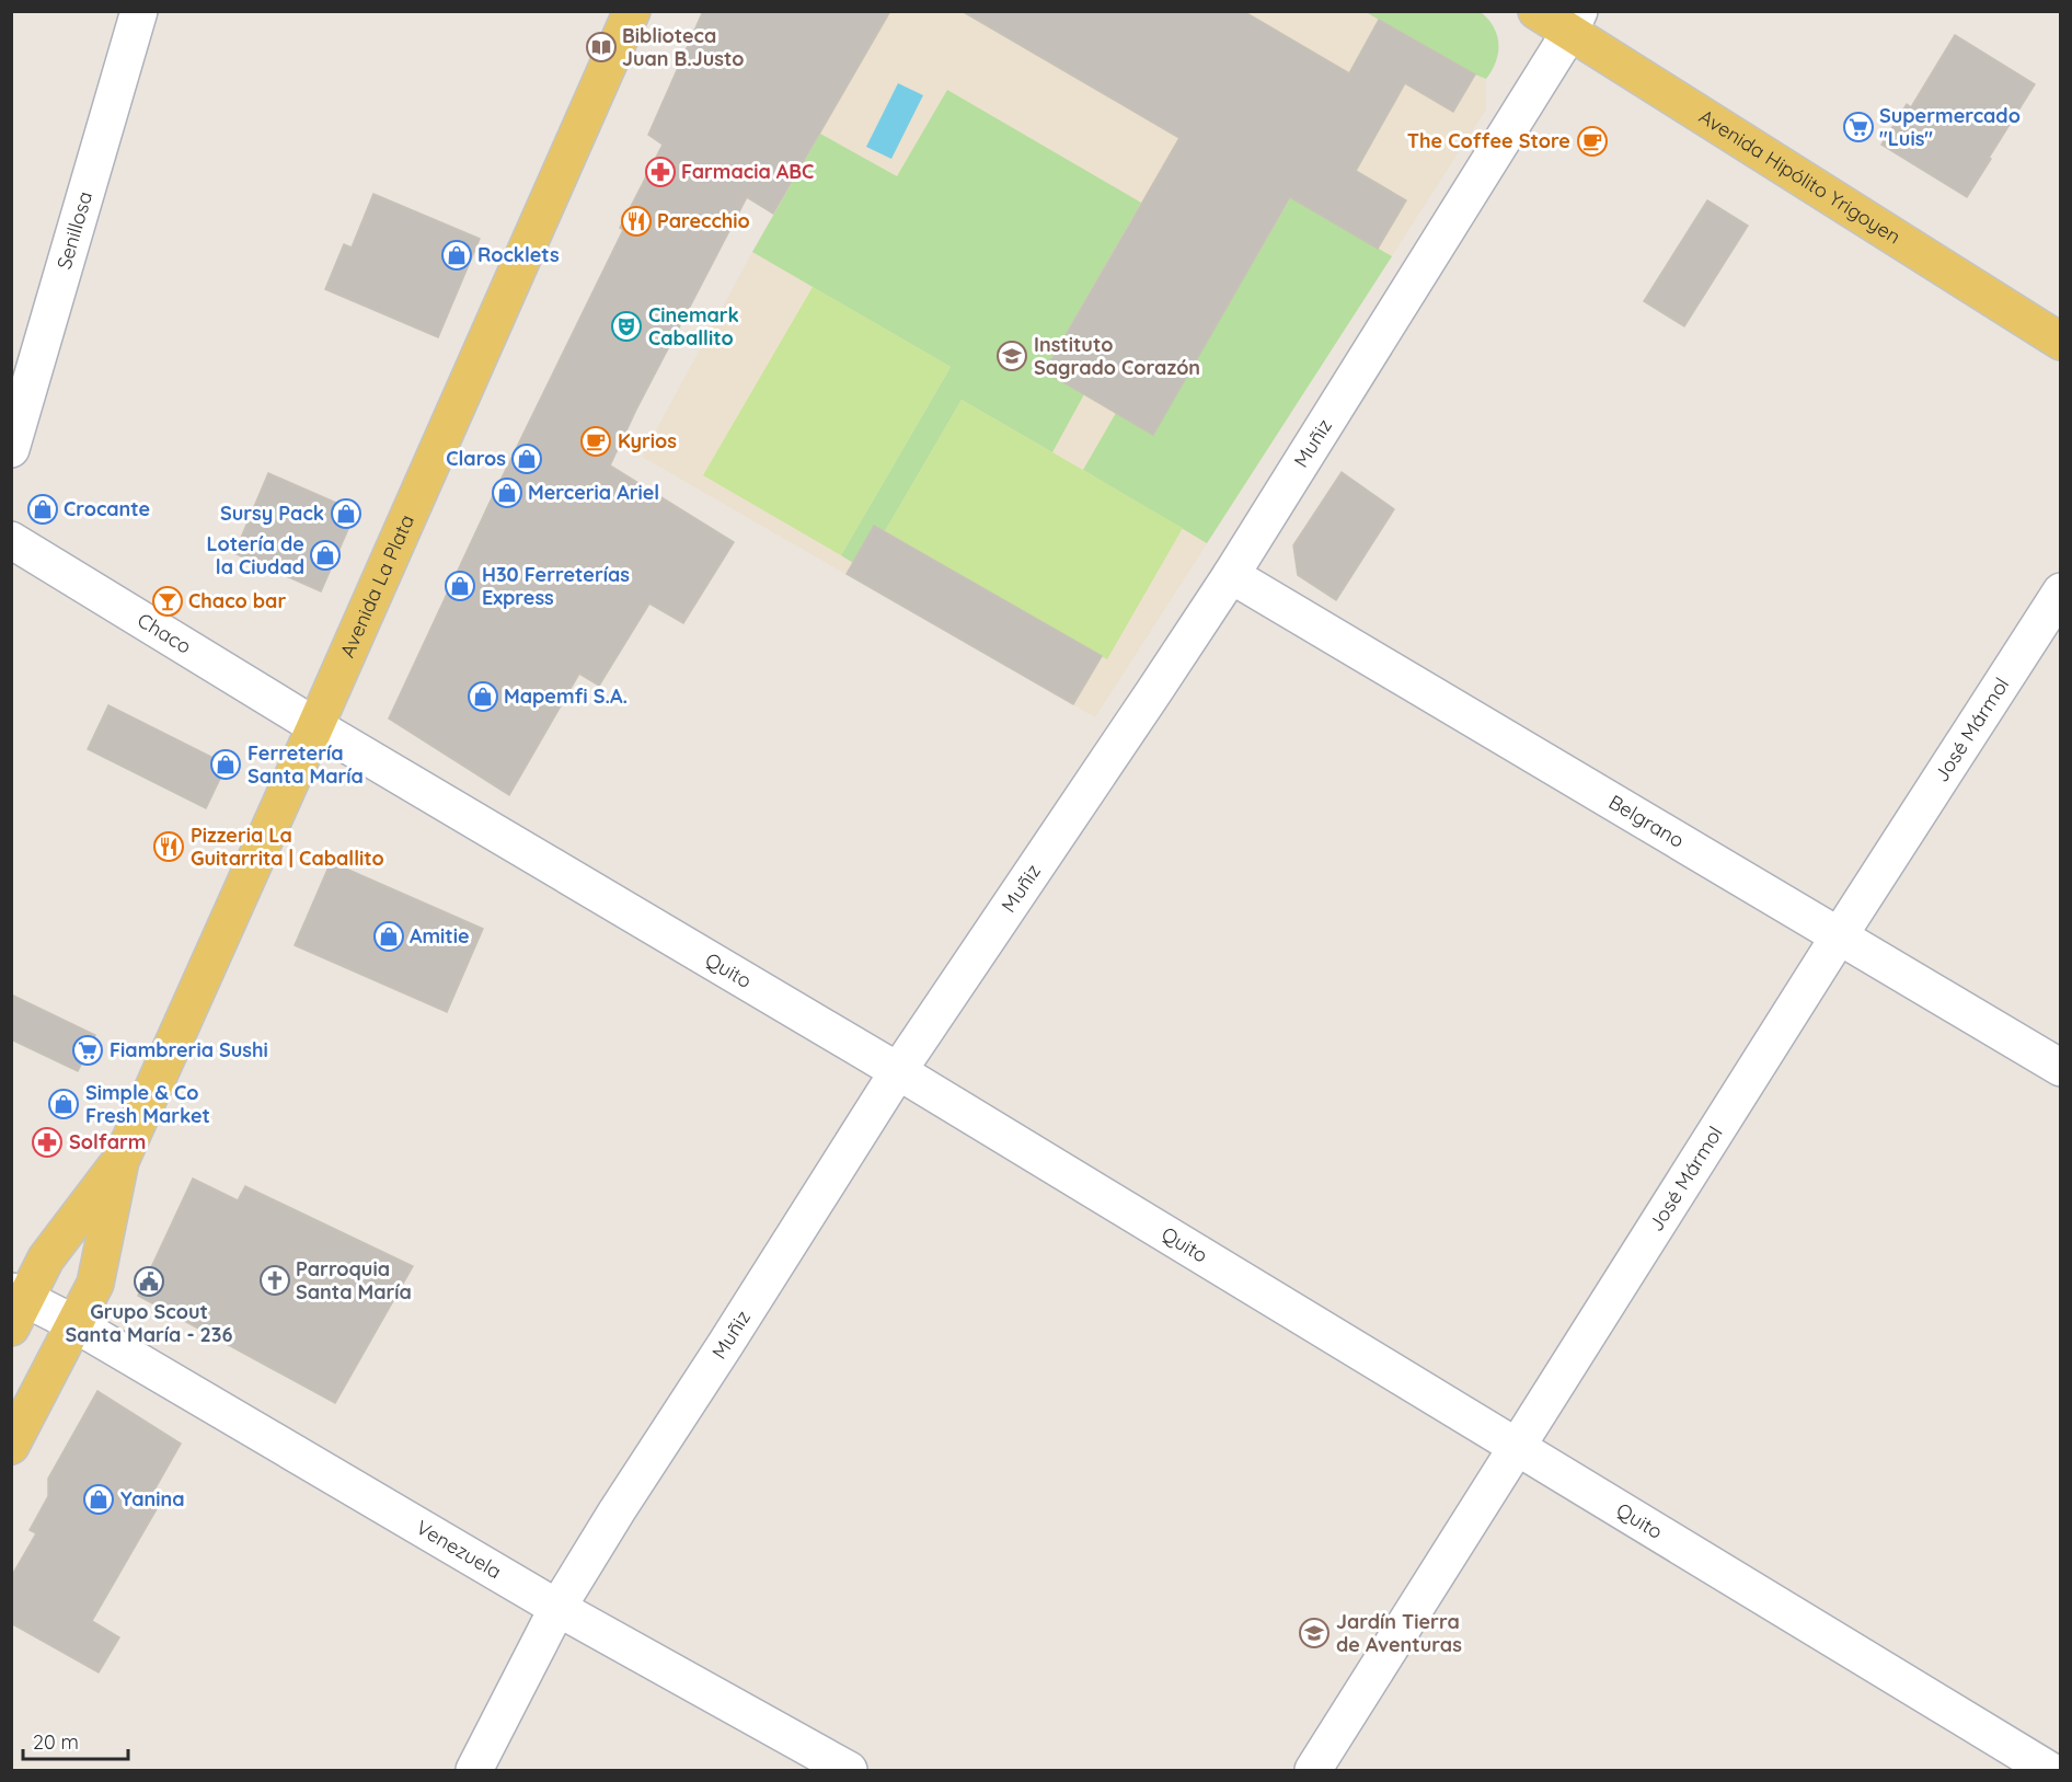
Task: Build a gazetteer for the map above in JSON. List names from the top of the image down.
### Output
{
  "streets": {
    "main road": ["Avenida Hipólito Yrigoyen", "Avenida La Plata"],
    "street": [
      "Senillosa",
      "Muñiz",
      "Chaco",
      "José Mármol",
      "Belgrano",
      "Quito",
      "Venezuela"
    ]
  },
  "crossings": [
    ["Avenida Hipólito Yrigoyen", "Muñiz"],
    ["Muñiz", "Belgrano"],
    ["Muñiz", "Quito"],
    ["Muñiz", "Venezuela"],
    ["Avenida La Plata", "Chaco"],
    ["Avenida La Plata", "Quito"],
    ["Avenida La Plata", "Venezuela"],
    ["Chaco", "Quito"],
    ["José Mármol", "Belgrano"],
    ["José Mármol", "Quito"]
  ],
  "places": {
    "library": ["Biblioteca Juan B.Justo"],
    "supermarket": ["Supermercado \"Luis\"", "Fiambreria Sushi"],
    "cafe": ["The Coffee Store", "Kyrios"],
    "pharmacy": ["Farmacia ABC", "Solfarm"],
    "restaurant": ["Parecchio", "Pizzeria La Guitarrita | Caballito"],
    "shop": [
      "Rocklets",
      "Claros",
      "Merceria Ariel",
      "Crocante",
      "Sursy Pack",
      "Lotería de la Ciudad",
      "H30 Ferreterías Express",
      "Mapemfi S.A.",
      "Ferretería Santa María",
      "Amitie",
      "Simple & Co Fresh Market",
      "Yanina"
    ],
    "theatre": ["Cinemark Caballito"],
    "school or university": ["Instituto Sagrado Corazón", "Jardín Tierra de Aventuras"],
    "bar": ["Chaco bar"],
    "church": ["Parroquia Santa María"],
    "public building": ["Grupo Scout Santa María - 236"]
  },
  "scale_bar": "20 m"
}
